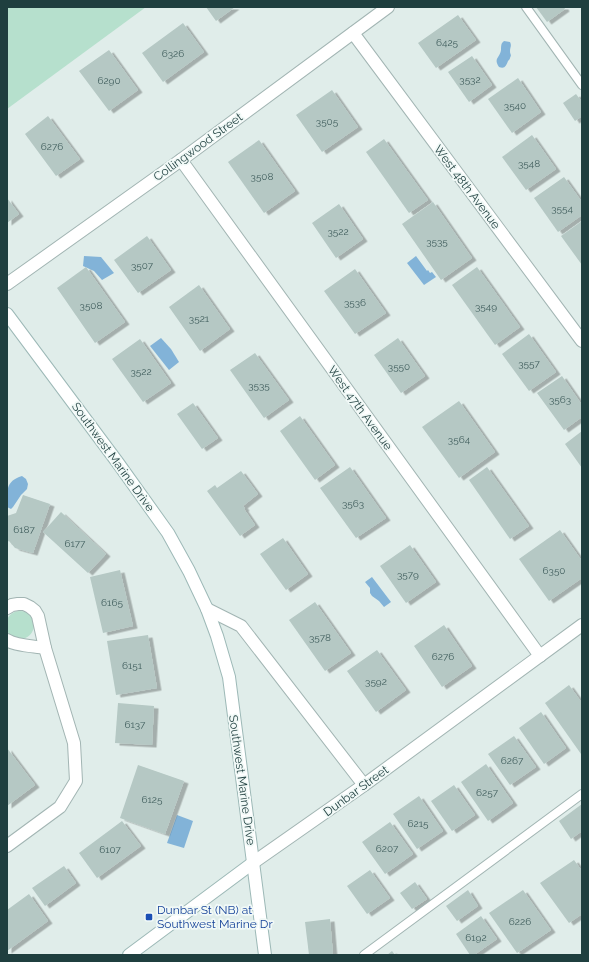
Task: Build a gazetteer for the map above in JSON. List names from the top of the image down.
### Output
{
  "streets": {
    "street": [
      "Collingwood Street",
      "West 48th Avenue",
      "West 47th Avenue",
      "Southwest Marine Drive",
      "Dunbar Street"
    ]
  },
  "crossings": [
    ["Collingwood Street", "West 48th Avenue"],
    ["Collingwood Street", "West 47th Avenue"],
    ["West 47th Avenue", "Dunbar Street"],
    ["Southwest Marine Drive", "Dunbar Street"]
  ],
  "places": {
    "transit": ["Dunbar St (NB) at Southwest Marine Dr"]
  },
  "house_numbers": [
    "6425",
    "6326",
    "3532",
    "6290",
    "3540",
    "3505",
    "6276",
    "3548",
    "3508",
    "3554",
    "3522",
    "3535",
    "3507",
    "3536",
    "3508",
    "3549",
    "3521",
    "3557",
    "3550",
    "3522",
    "3535",
    "3563",
    "3564",
    "3563",
    "6187",
    "6177",
    "6350",
    "3579",
    "6165",
    "3578",
    "6276",
    "6151",
    "3592",
    "6137",
    "6267",
    "6257",
    "6125",
    "6215",
    "6207",
    "6107",
    "6226",
    "6192"
  ]
}
